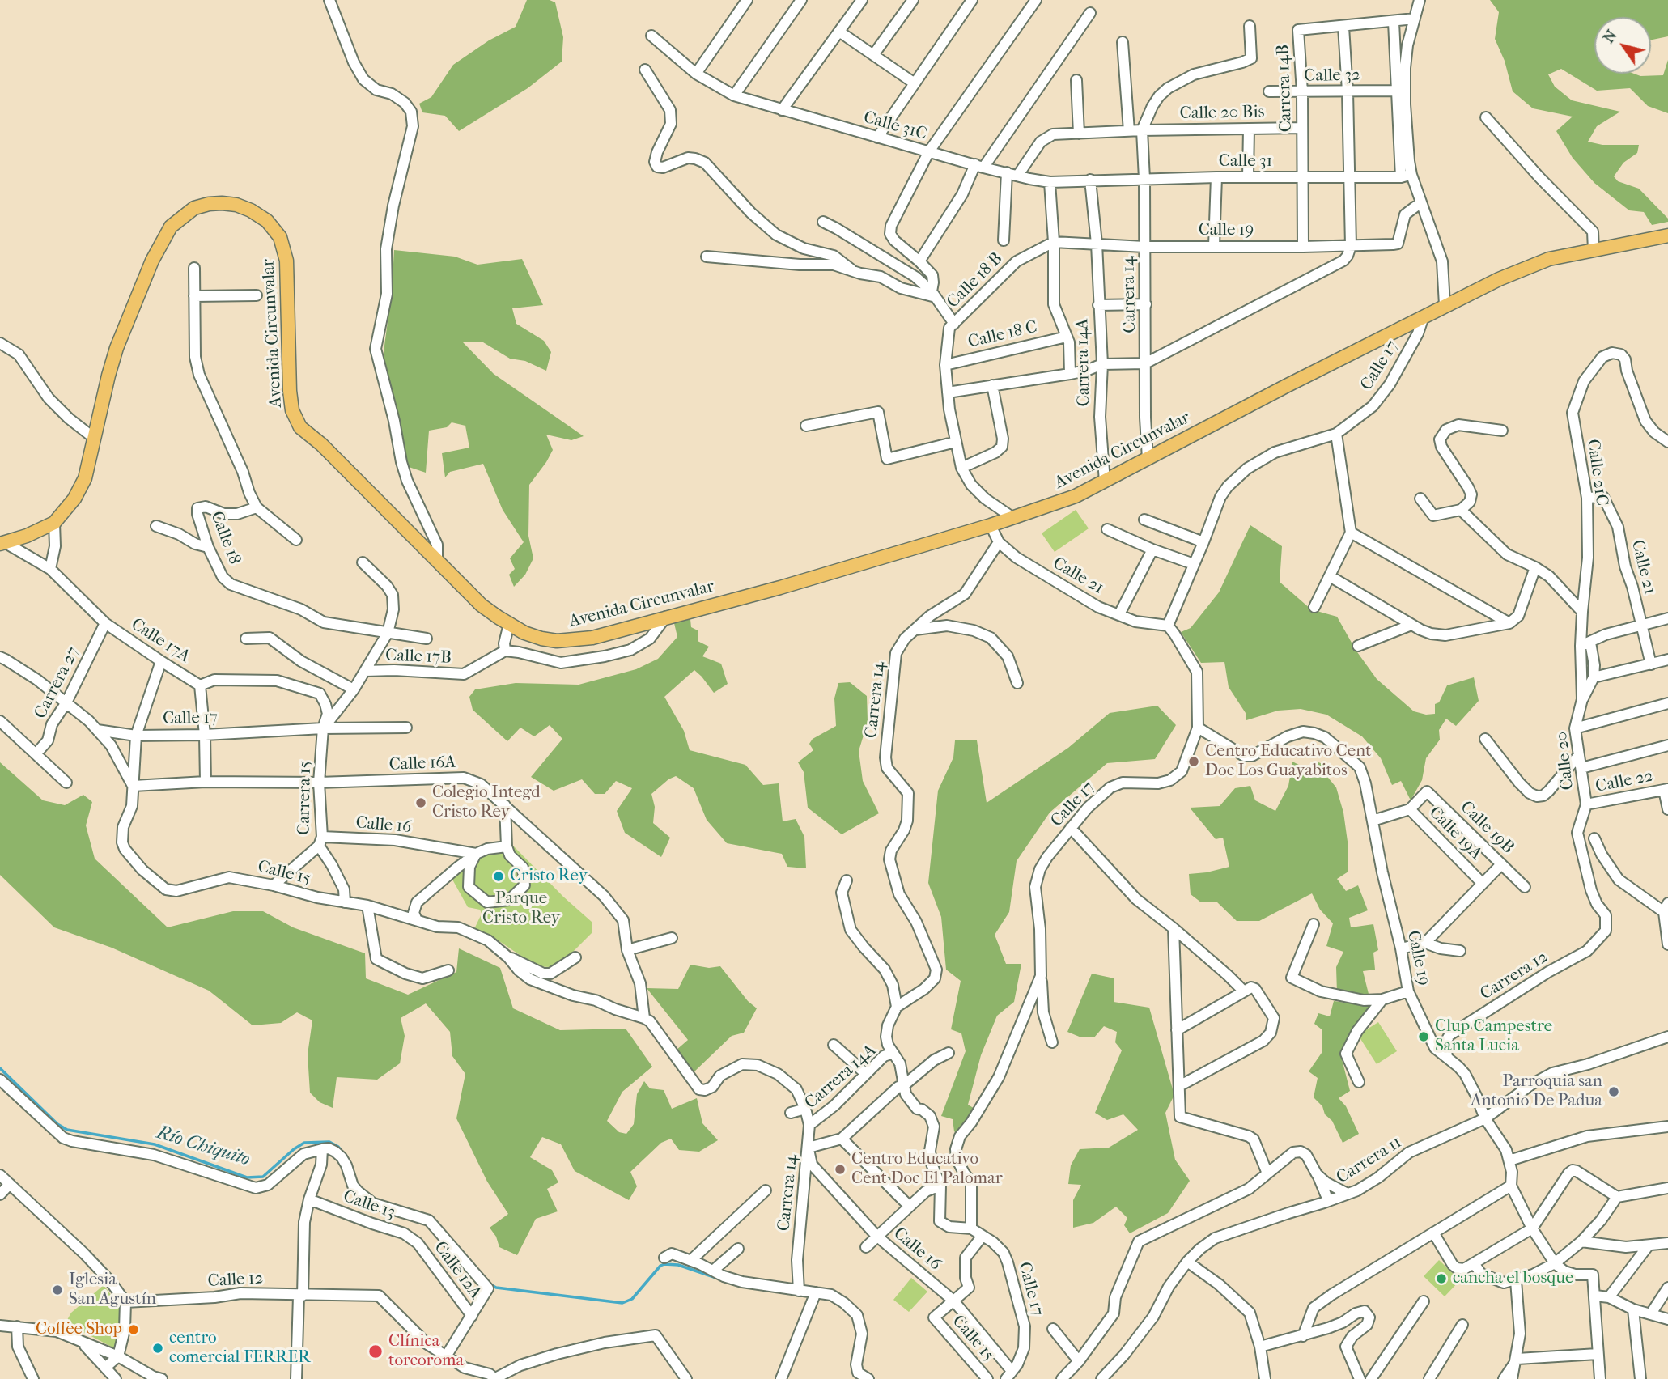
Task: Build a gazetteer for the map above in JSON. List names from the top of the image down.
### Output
{
  "streets": {
    "main road": ["Avenida Circunvalar"],
    "street": [
      "Calle 32",
      "Carrera 14B",
      "Calle 20 Bis",
      "Calle 31C",
      "Calle 31",
      "Calle 19",
      "Calle 18 B",
      "Carrera 14",
      "Calle 18 C",
      "Carrera 14A",
      "Calle 17",
      "Calle 21C",
      "Calle 18",
      "Calle 21",
      "Calle 17A",
      "Calle 17B",
      "Carrera 27",
      "Calle 20",
      "Calle 16A",
      "Calle 22",
      "Carrera 15",
      "Calle 16",
      "Calle 19B",
      "Calle 19A",
      "Calle 15",
      "Carrera 12",
      "Carrera 11",
      "Calle 13",
      "Calle 12A",
      "Calle 12"
    ]
  },
  "crossings": [
    ["Calle 32", "Carrera 14B"],
    ["Carrera 14B", "Calle 20 Bis"],
    ["Carrera 14B", "Calle 31"],
    ["Carrera 14B", "Calle 19"],
    ["Calle 20 Bis", "Calle 31C"],
    ["Calle 20 Bis", "Carrera 14"],
    ["Calle 31C", "Calle 31"],
    ["Calle 31C", "Carrera 14A"],
    ["Calle 31", "Carrera 14"],
    ["Calle 31", "Carrera 14A"],
    ["Calle 19", "Calle 18 B"],
    ["Calle 19", "Carrera 14"],
    ["Calle 19", "Carrera 14A"],
    ["Calle 19", "Calle 17"],
    ["Calle 19", "Calle 19A"],
    ["Calle 19", "Carrera 12"],
    ["Calle 19", "Carrera 11"],
    ["Carrera 14", "Avenida Circunvalar"],
    ["Carrera 14", "Calle 17"],
    ["Carrera 14", "Calle 21"],
    ["Carrera 14", "Calle 16"],
    ["Avenida Circunvalar", "Carrera 14A"],
    ["Avenida Circunvalar", "Calle 17"],
    ["Avenida Circunvalar", "Calle 21"],
    ["Avenida Circunvalar", "Calle 17A"],
    ["Carrera 14A", "Calle 17"],
    ["Calle 17", "Calle 21"],
    ["Calle 17", "Carrera 15"],
    ["Calle 17", "Calle 16"],
    ["Calle 21C", "Calle 21"],
    ["Calle 21C", "Calle 20"],
    ["Calle 17A", "Carrera 27"],
    ["Calle 17A", "Carrera 15"],
    ["Calle 20", "Calle 22"],
    ["Calle 20", "Carrera 12"],
    ["Calle 16A", "Carrera 15"],
    ["Calle 16A", "Calle 15"],
    ["Carrera 15", "Calle 16"],
    ["Carrera 15", "Calle 15"],
    ["Calle 16", "Calle 15"],
    ["Calle 19B", "Calle 19A"],
    ["Calle 13", "Calle 12A"]
  ],
  "water": ["Río Chiquito"],
  "parks": ["Parque Cristo Rey"],
  "places": [
    "Centro Educativo Cent Doc Los Guayabitos",
    "Colegio Integd Cristo Rey",
    "Cristo Rey",
    "Clup Campestre Santa Lucia",
    "Parroquia san Antonio De Padua",
    "Centro Educativo Cent Doc El Palomar",
    "cancha el bosque",
    "Iglesia San Agustín",
    "Coffee Shop",
    "centro comercial FERRER",
    "Clínica torcoroma"
  ],
  "north": "top left"
}
